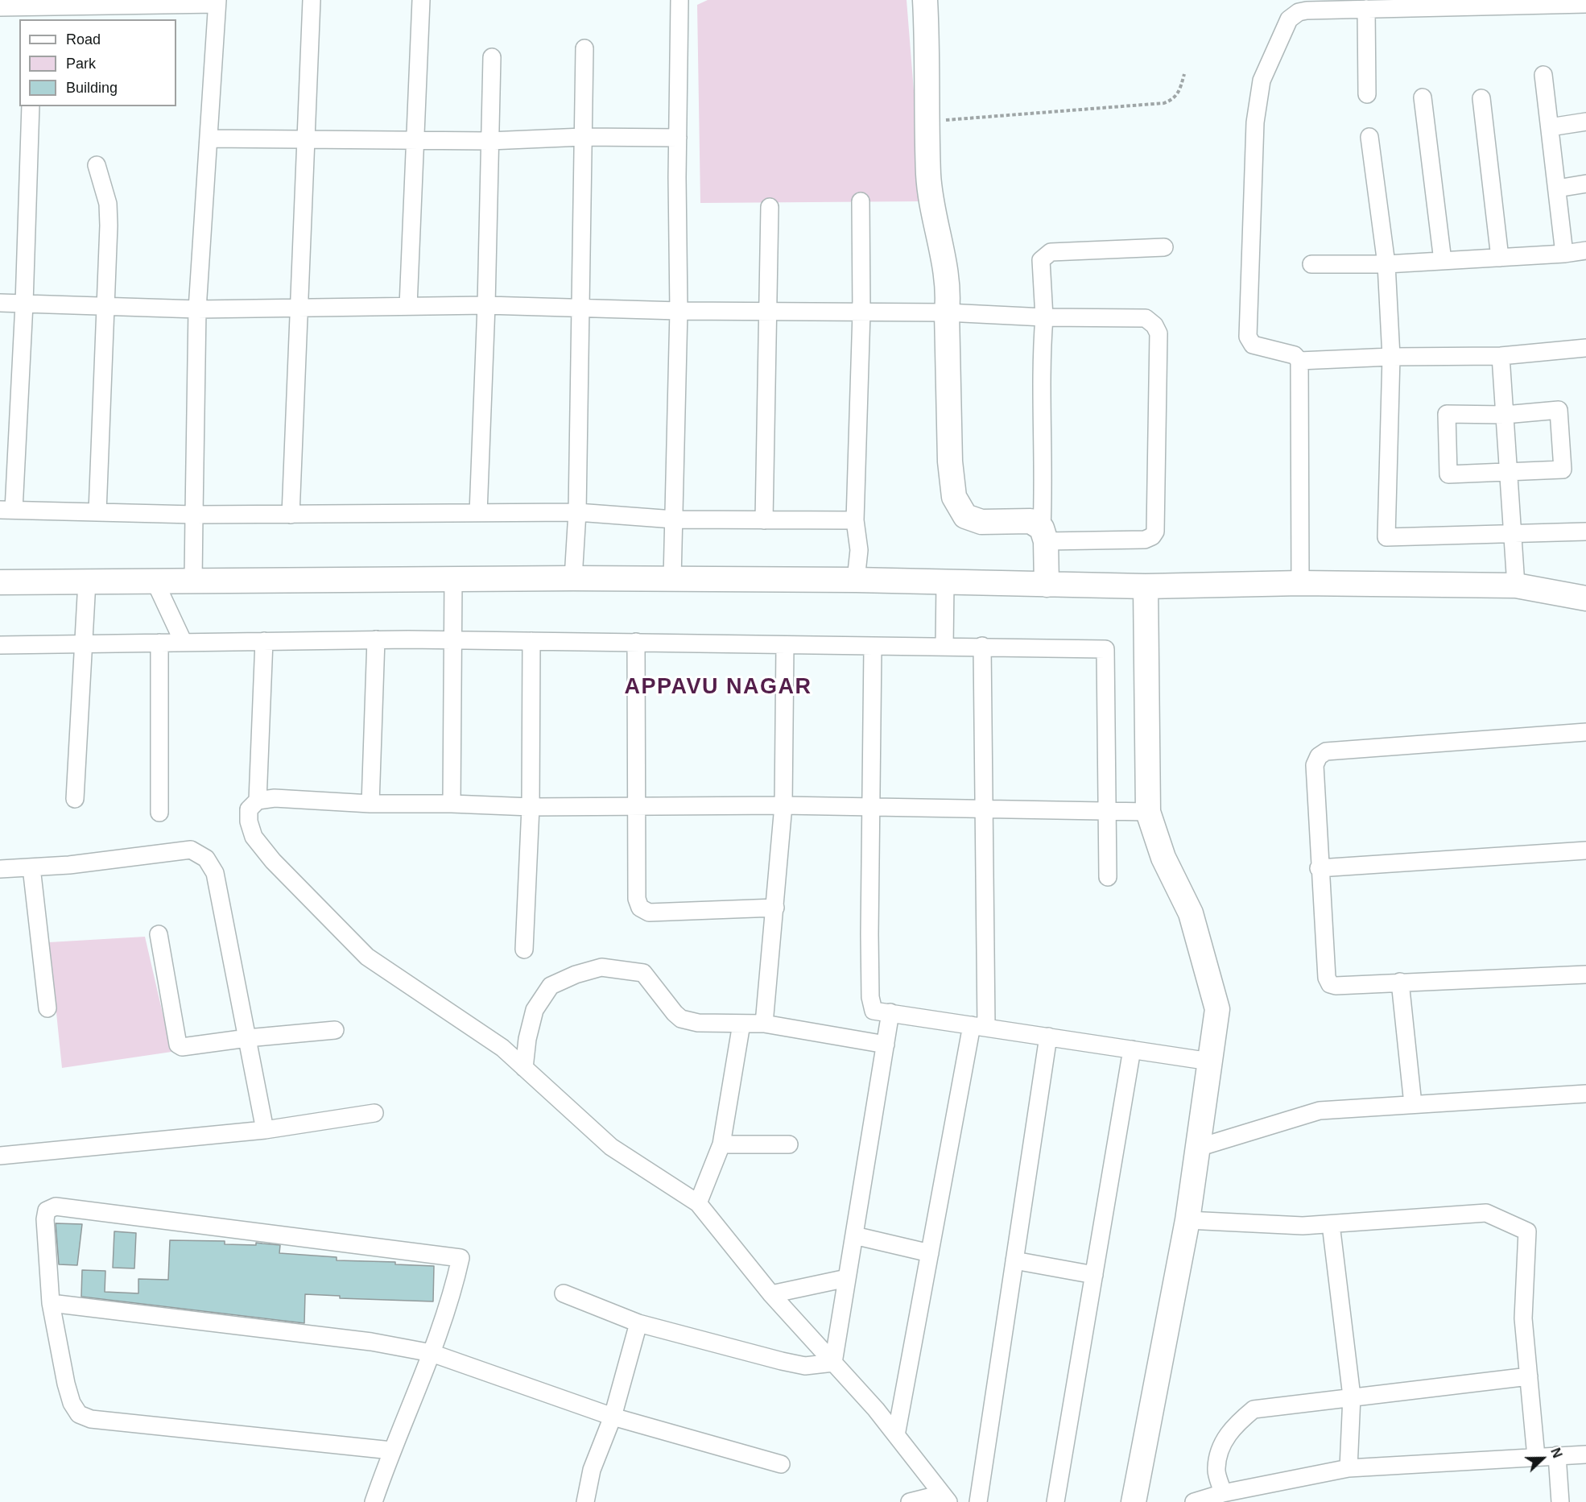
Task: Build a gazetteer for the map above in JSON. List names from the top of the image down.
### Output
{
  "districts": ["APPAVU NAGAR"],
  "legend": ["Road", "Park", "Building"],
  "north": "right"
}
